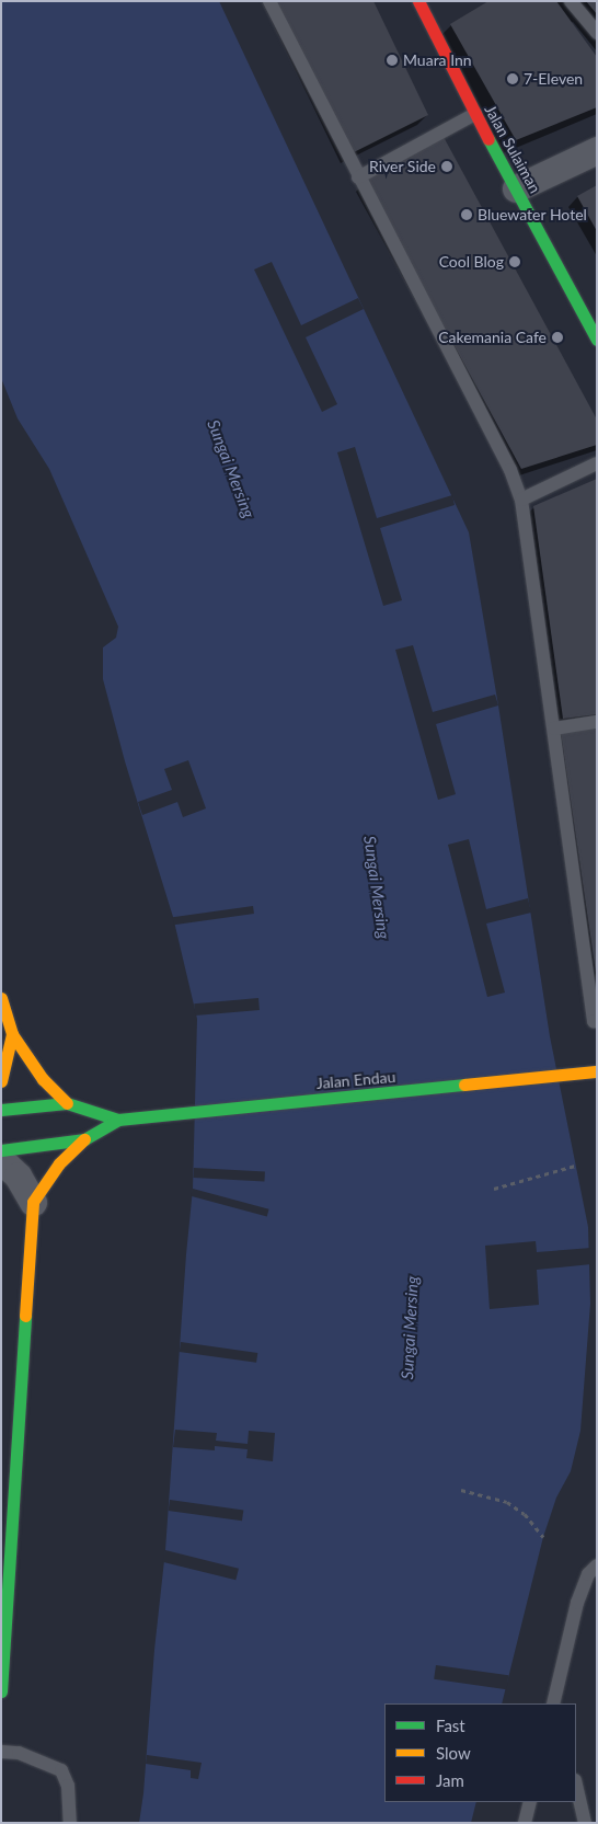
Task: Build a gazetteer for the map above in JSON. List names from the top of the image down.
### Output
{
  "streets": {
    "main road": ["Jalan Sulaiman", "Jalan Endau"]
  },
  "water": ["Sungai Mersing"],
  "places": [
    "Muara Inn",
    "7-Eleven",
    "River Side",
    "Bluewater Hotel",
    "Cool Blog",
    "Cakemania Cafe"
  ],
  "legend": ["Fast", "Slow", "Jam"]
}
